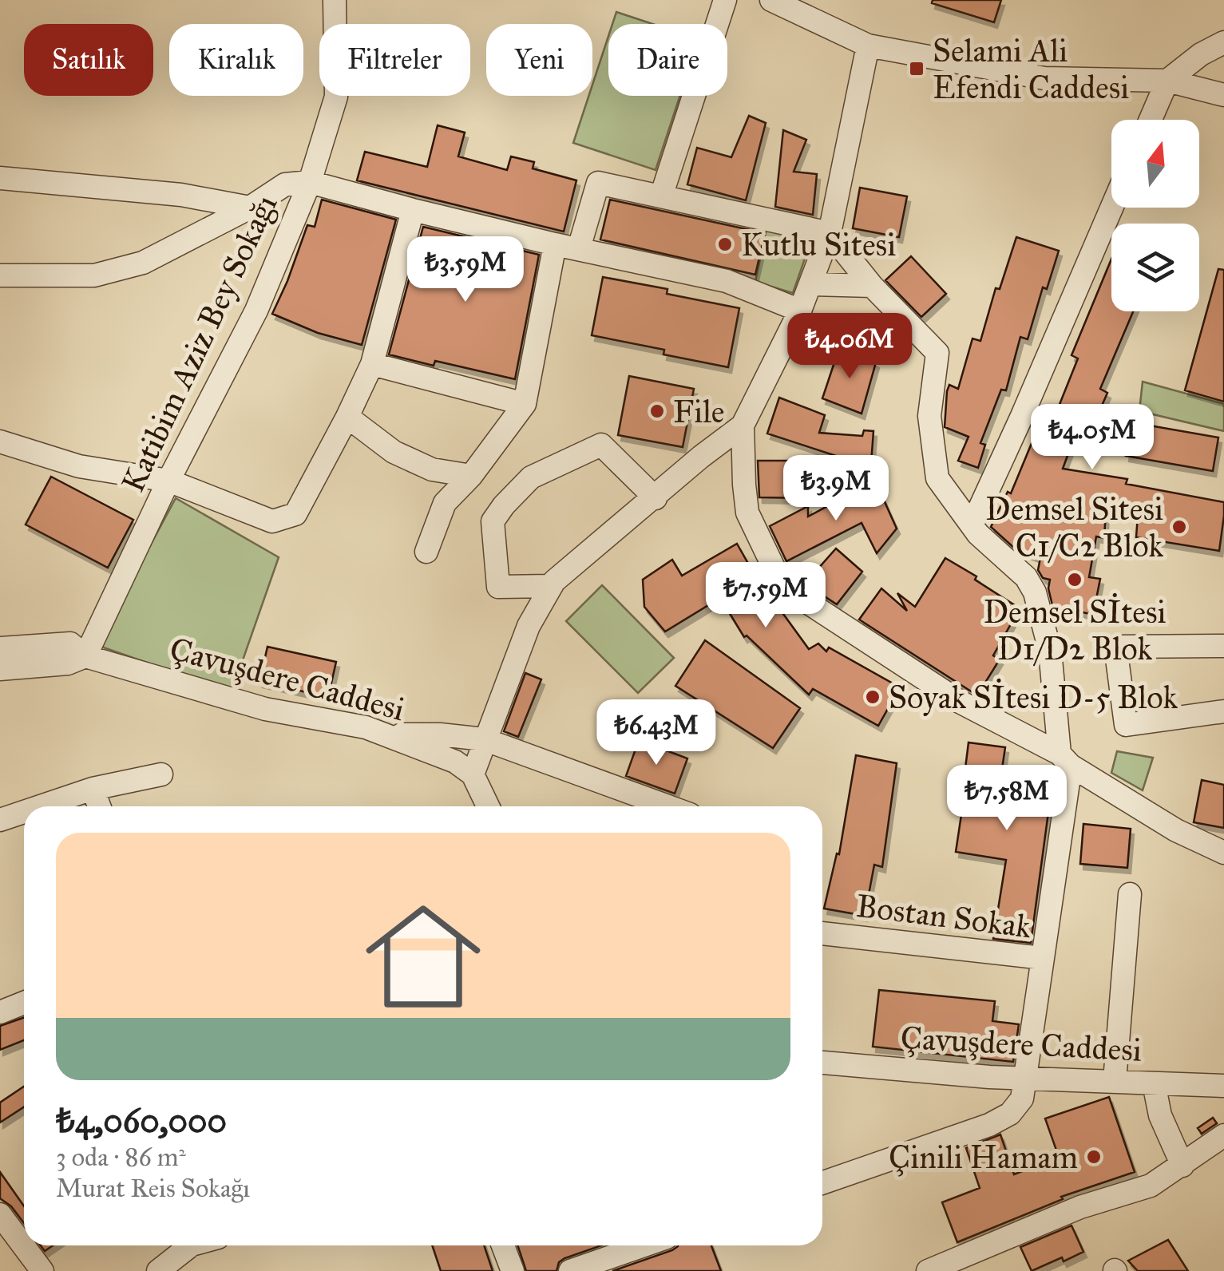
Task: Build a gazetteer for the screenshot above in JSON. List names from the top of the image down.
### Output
{
  "streets": {
    "street": ["Katibim Aziz Bey Sokağı", "Çavuşdere Caddesi", "Bostan Sokak"]
  },
  "crossings": [
    ["Katibim Aziz Bey Sokağı", "Çavuşdere Caddesi"],
    ["Çavuşdere Caddesi", "Bostan Sokak"]
  ],
  "places": {
    "transit": ["Selami Ali Efendi Caddesi"],
    "other": [
      "Kutlu Sitesi",
      "File",
      "Demsel Sitesi C1/C2 Blok",
      "Demsel Sİtesi D1/D2 Blok",
      "Soyak Sİtesi D-5 Blok",
      "Çinili Hamam"
    ]
  },
  "north": "top",
  "page": {
    "chip": [
      "Satılık",
      "Kiralık",
      "Filtreler",
      "Yeni",
      "Daire"
    ],
    "price": [
      "₺3.59M",
      "₺4.06M",
      "₺4.05M",
      "₺3.9M",
      "₺7.59M",
      "₺6.43M",
      "₺7.58M"
    ],
    "list": [
      {
        "name": "₺4,060,000",
        "note": "3 oda · 86 m² · Murat Reis Sokağı"
      }
    ]
  }
}
